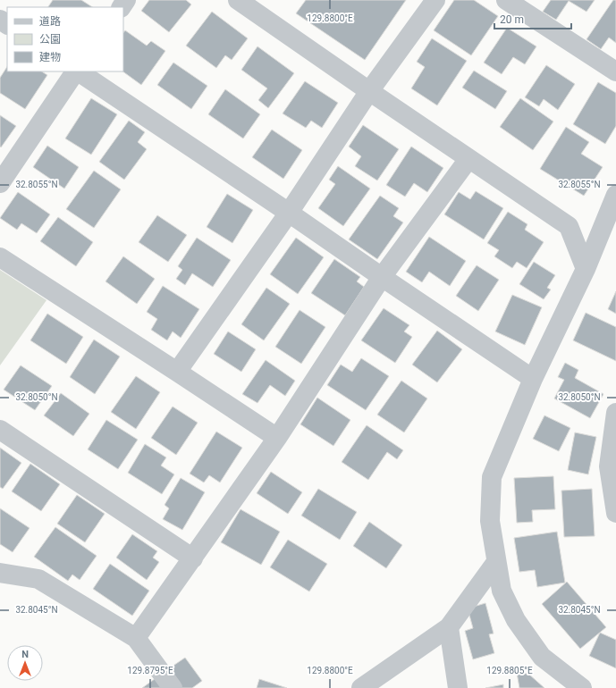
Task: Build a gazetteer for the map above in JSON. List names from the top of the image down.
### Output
{
  "legend": ["道路", "公園", "建物"],
  "scale_bar": "20 m",
  "north": "top",
  "coordinates": [
    "129.8800°E",
    "32.8055°N",
    "32.8050°N",
    "32.8045°N",
    "129.8795°E",
    "129.8805°E"
  ]
}
